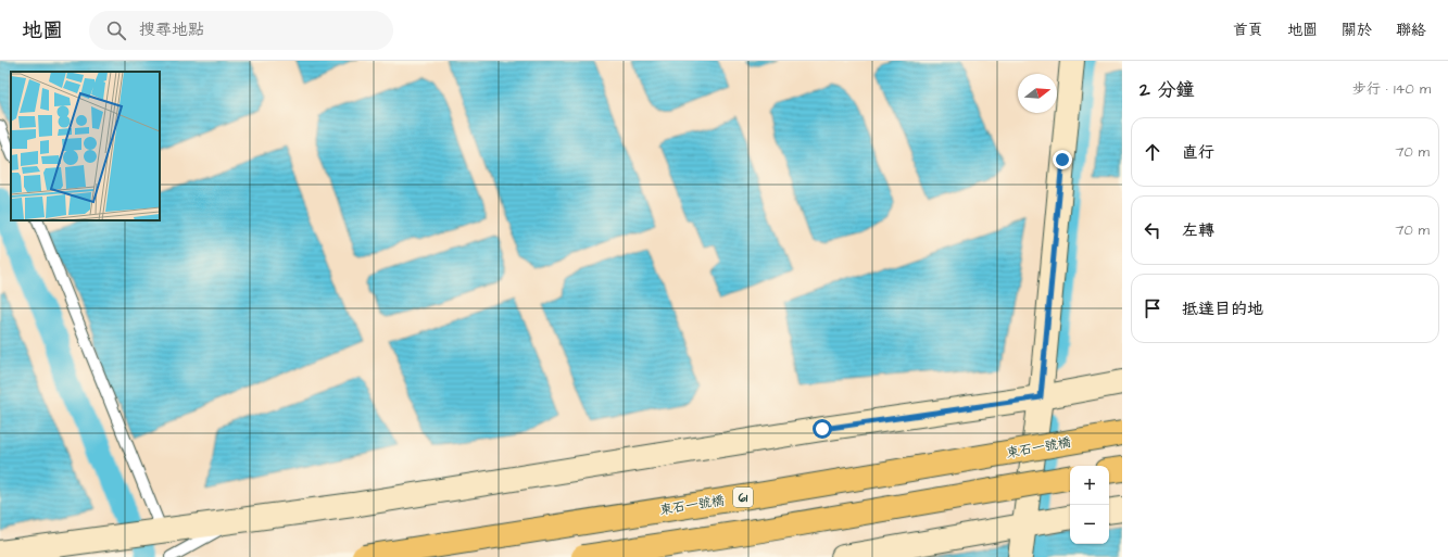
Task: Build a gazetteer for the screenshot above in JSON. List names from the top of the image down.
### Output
{
  "streets": {
    "highway": ["東石一號橋", "61"]
  },
  "north": "right",
  "page": {
    "header": "地圖",
    "search": "搜尋地點",
    "nav": [
      "首頁",
      "地圖",
      "關於",
      "聯絡"
    ],
    "heading": ["2 分鐘", "步行 · 140 m"],
    "list": [
      ["直行", "70 m"],
      ["左轉", "70 m"],
      "抵達目的地"
    ],
    "map_buttons": ["+", "−"]
  }
}
